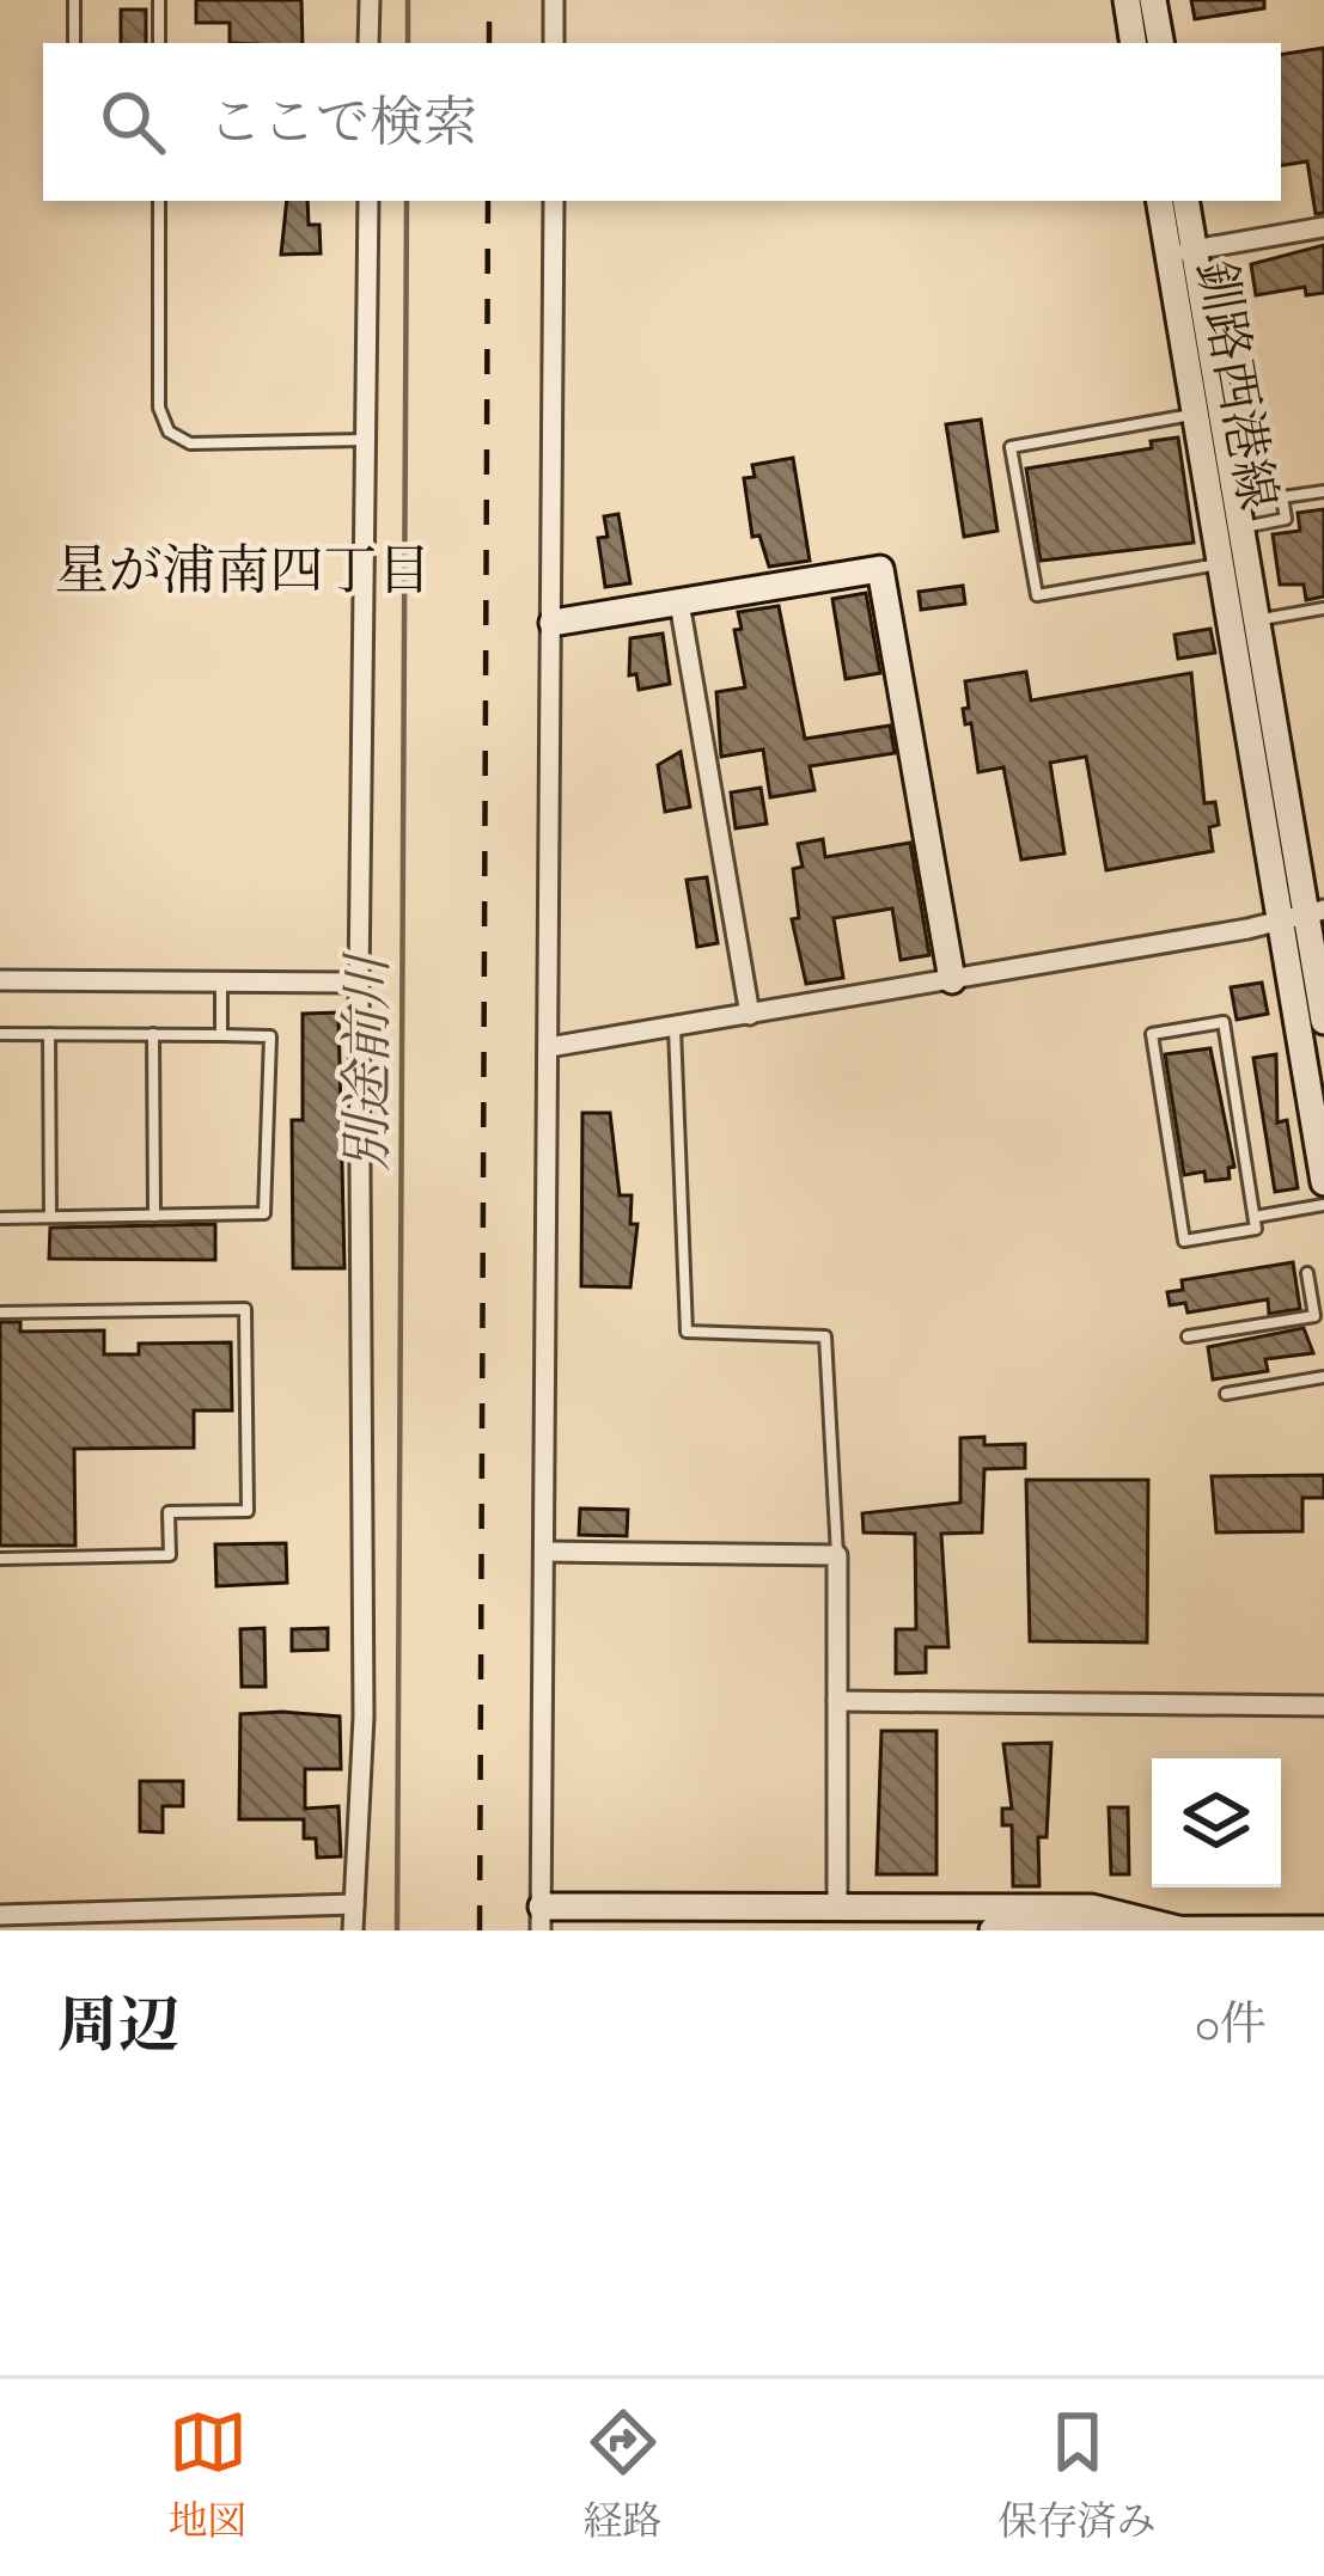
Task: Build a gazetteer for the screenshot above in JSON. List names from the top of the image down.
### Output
{
  "streets": {
    "main road": ["釧路西港線"]
  },
  "districts": ["星が浦南四丁目"],
  "water": ["別途前川"],
  "page": {
    "search": "ここで検索",
    "heading": ["周辺", "0件"],
    "nav": ["地図", "経路", "保存済み"]
  }
}
